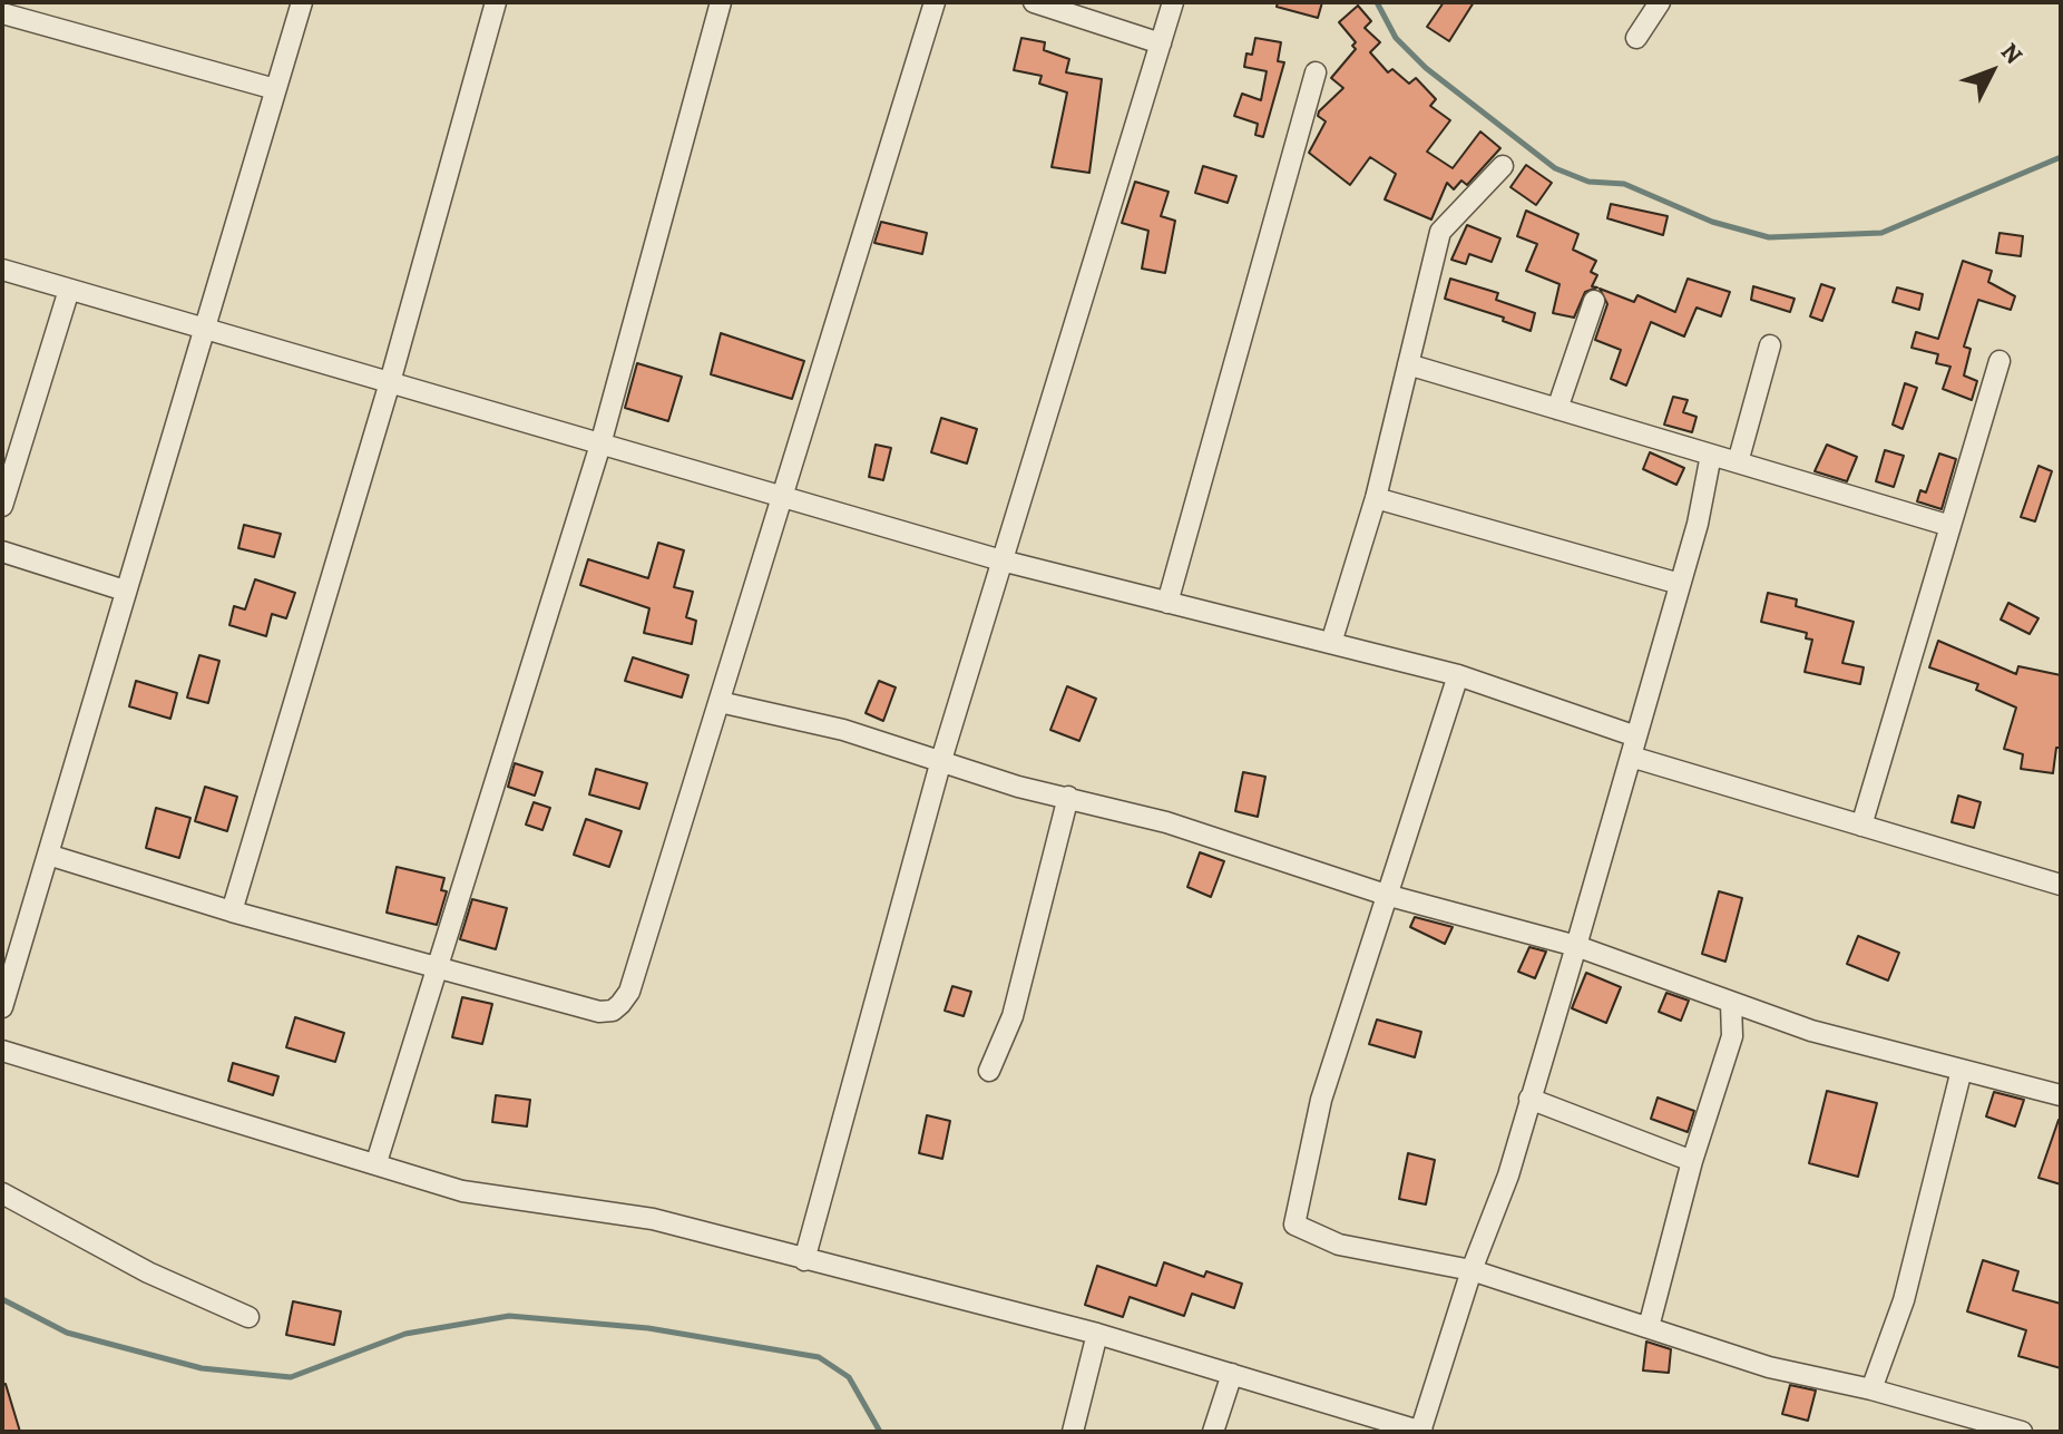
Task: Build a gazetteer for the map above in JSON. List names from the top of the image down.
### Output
{
  "north": "top right"
}
